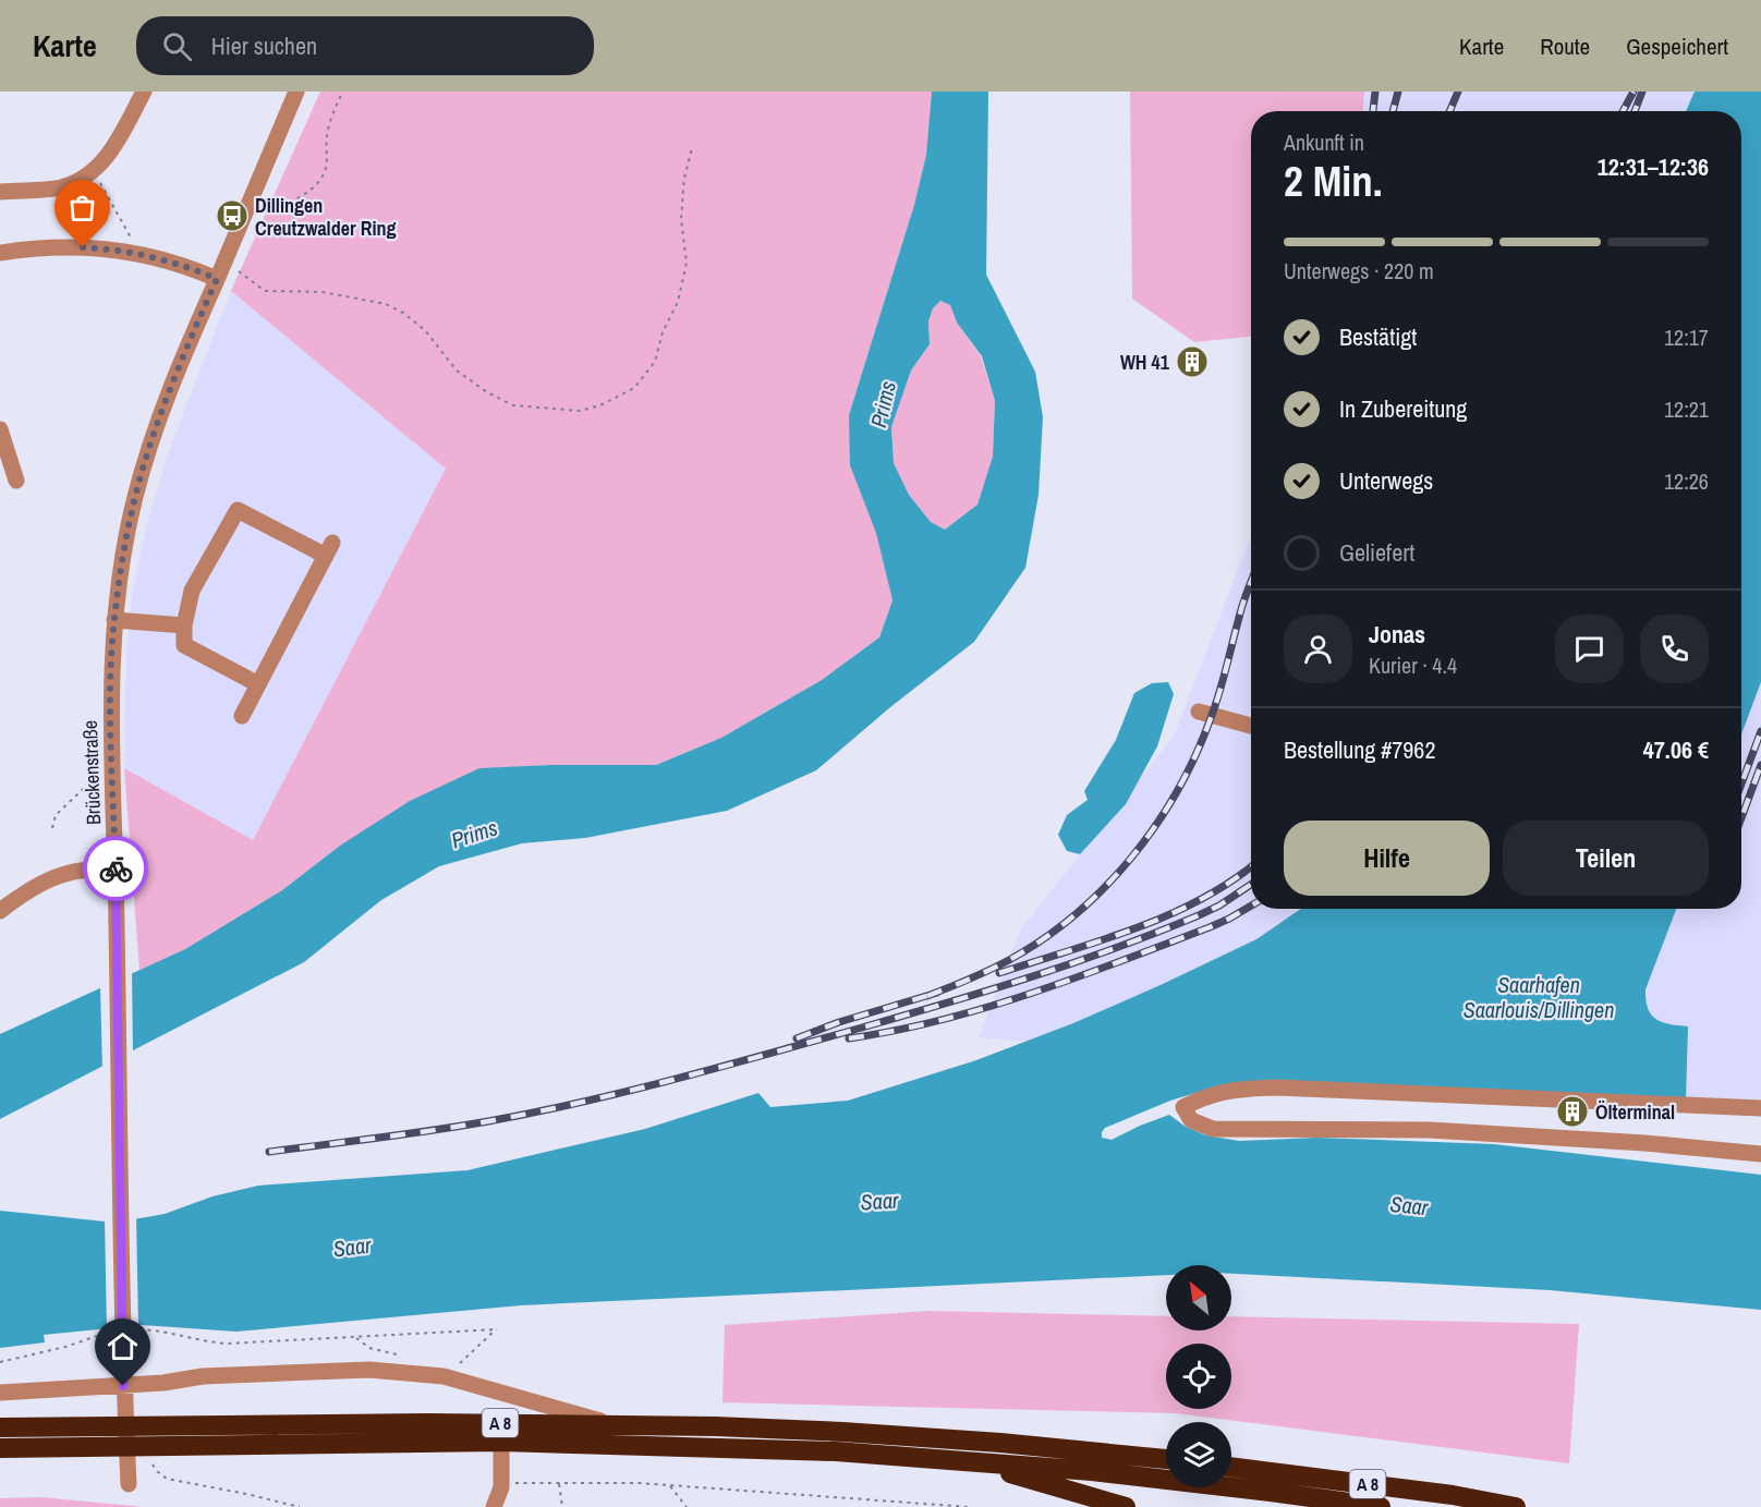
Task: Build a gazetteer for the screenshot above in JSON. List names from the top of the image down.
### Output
{
  "streets": {
    "highway": ["A 8"],
    "street": ["Brückenstraße"]
  },
  "water": ["Prims", "Saarhafen Saarlouis/Dillingen", "Saar"],
  "places": {
    "bus stop": ["Dillingen Creutzwalder Ring"],
    "building": ["WH 41", "Ölterminal"]
  },
  "north": "top left",
  "page": {
    "header": "Karte",
    "search": "Hier suchen",
    "nav": ["Karte", "Route", "Gespeichert"],
    "heading": ["2 Min.", "Ankunft in", "12:31–12:36"],
    "panel": [
      "Jonas",
      "Kurier · 4.4",
      "Bestellung #7962",
      "47.06 €"
    ],
    "bar": "Unterwegs · 220 m",
    "list": [
      ["Bestätigt", "12:17"],
      ["In Zubereitung", "12:21"],
      ["Unterwegs", "12:26"],
      "Geliefert"
    ],
    "buttons": ["Hilfe", "Teilen"]
  }
}
